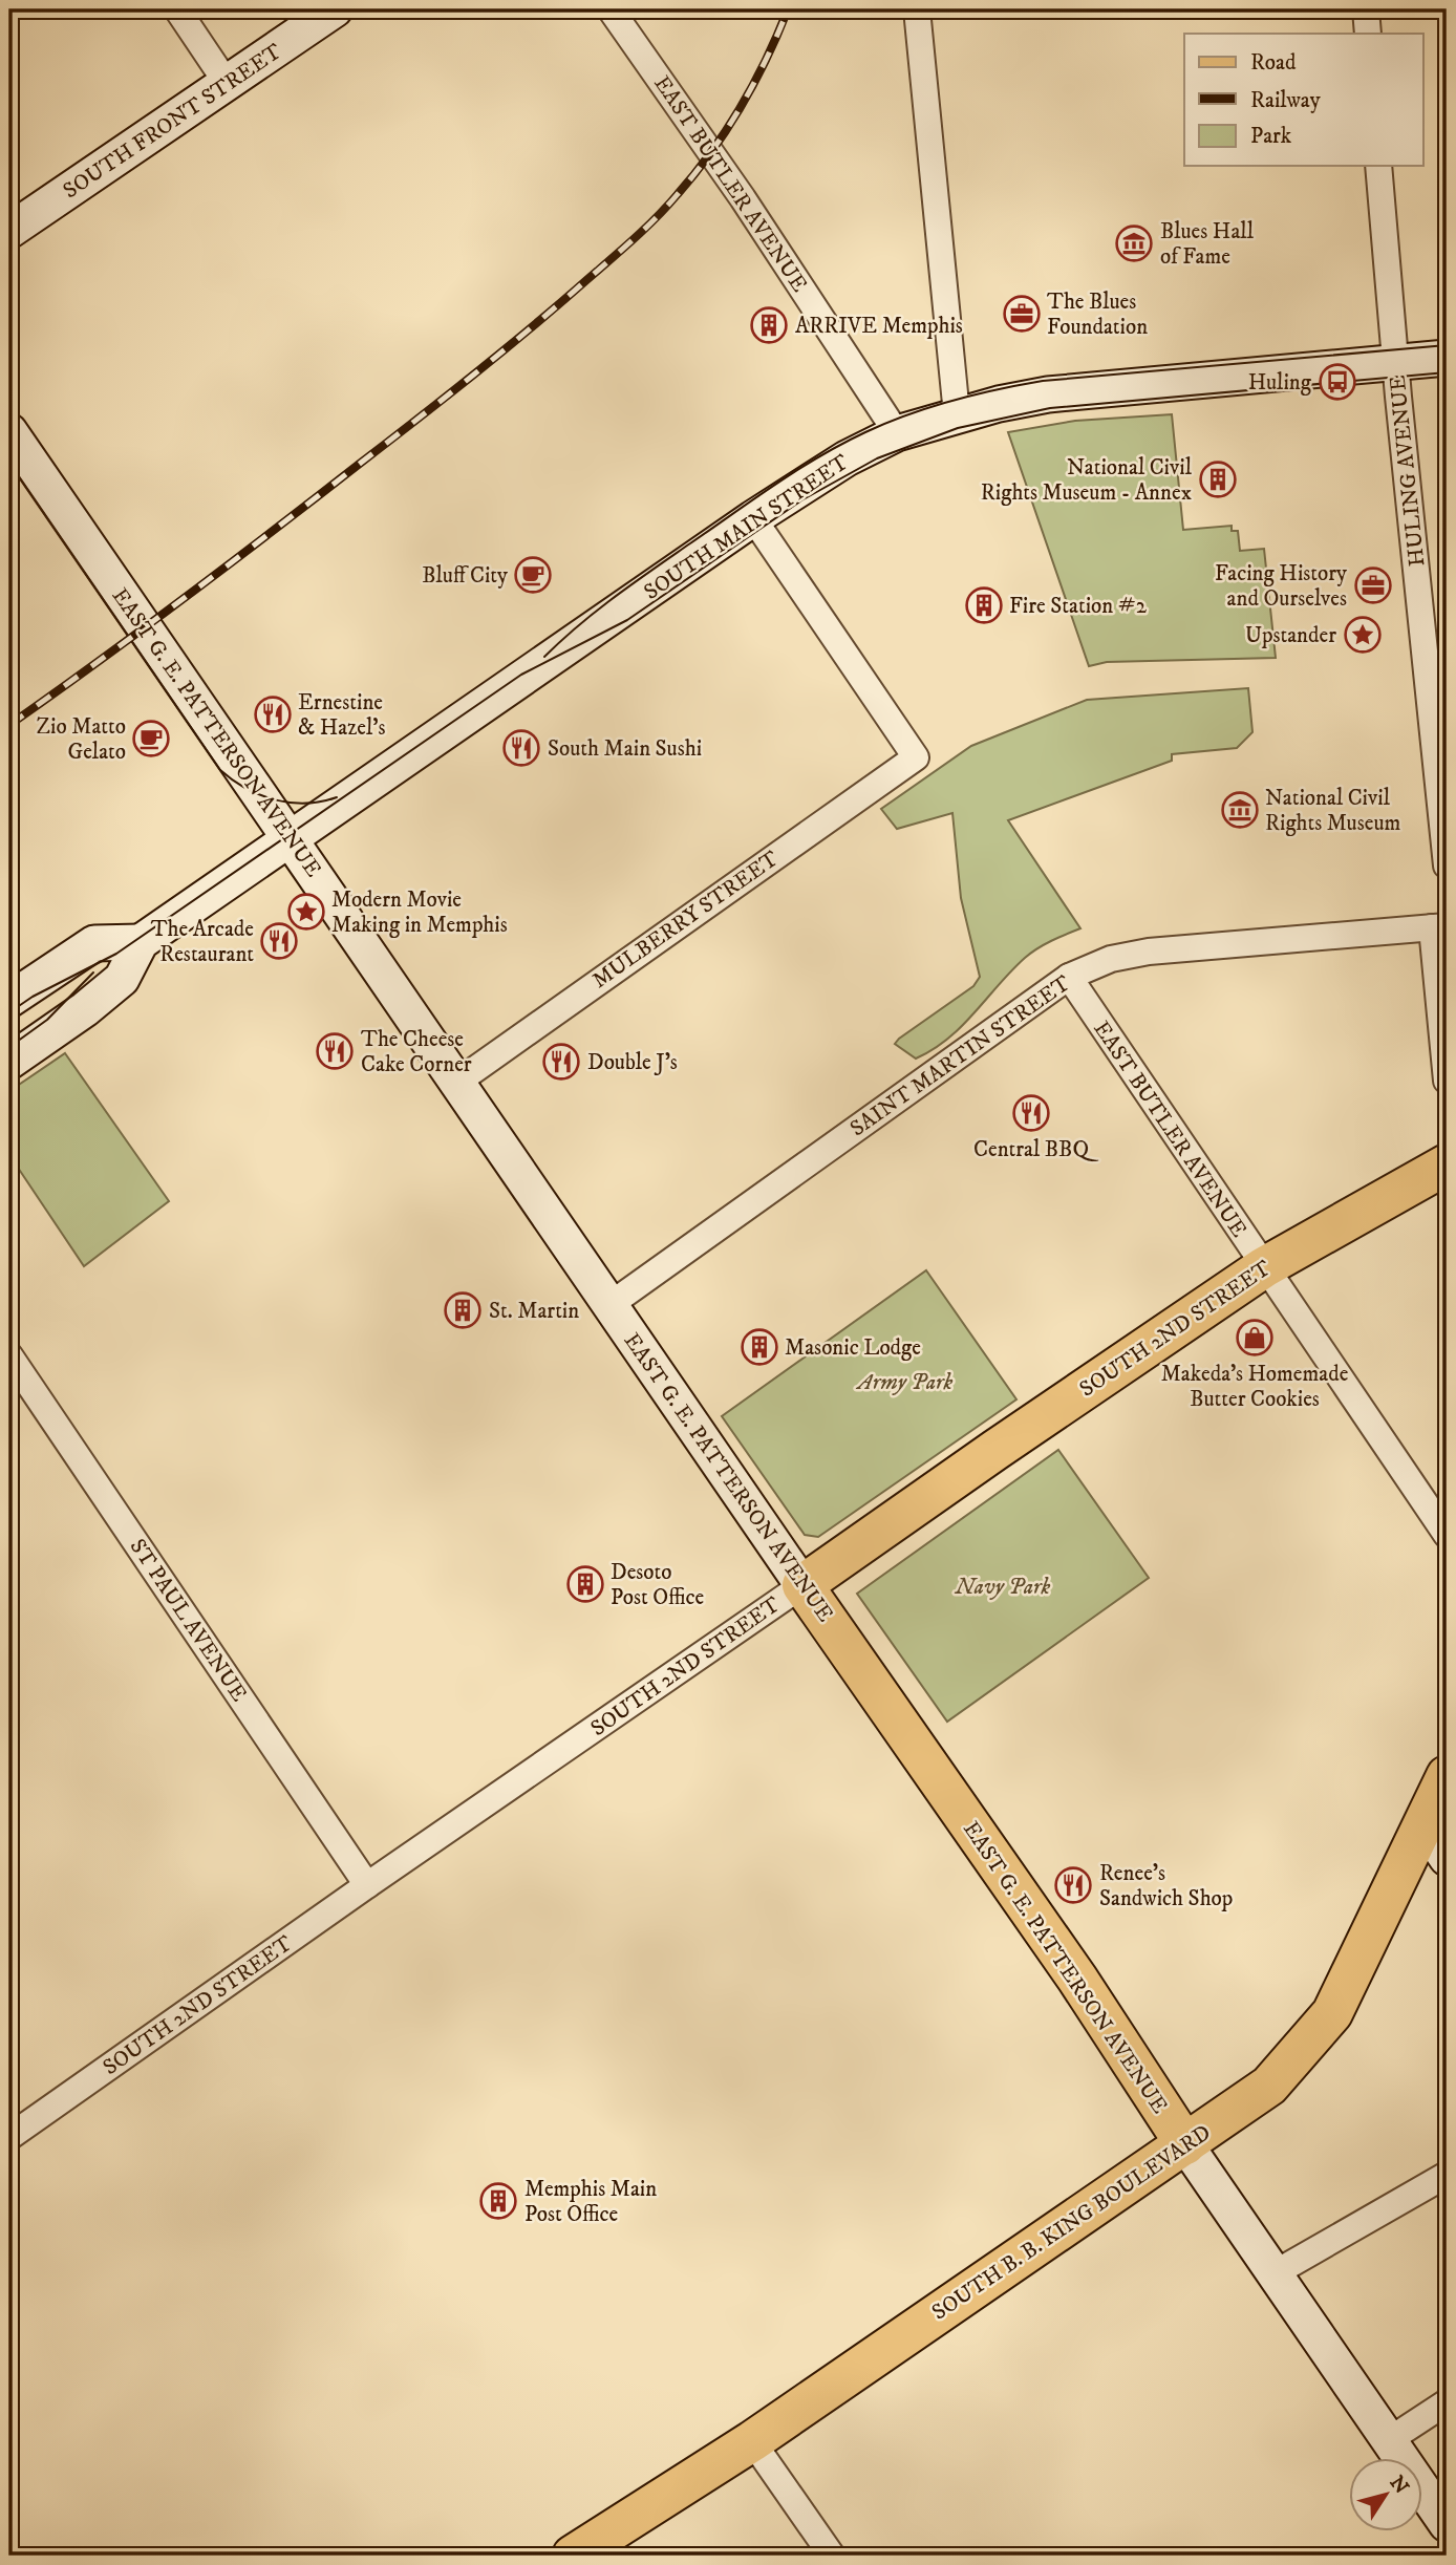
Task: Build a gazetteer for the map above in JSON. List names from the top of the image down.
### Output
{
  "streets": {
    "main road": [
      "SOUTH FRONT STREET",
      "SOUTH MAIN STREET",
      "EAST G. E. PATTERSON AVENUE",
      "SOUTH 2ND STREET",
      "SOUTH B. B. KING BOULEVARD"
    ],
    "street": [
      "EAST BUTLER AVENUE",
      "HULING AVENUE",
      "MULBERRY STREET",
      "SAINT MARTIN STREET",
      "ST PAUL AVENUE"
    ]
  },
  "crossings": [
    ["EAST BUTLER AVENUE", "SOUTH MAIN STREET"],
    ["EAST BUTLER AVENUE", "SAINT MARTIN STREET"],
    ["EAST BUTLER AVENUE", "SOUTH 2ND STREET"],
    ["HULING AVENUE", "SOUTH MAIN STREET"],
    ["SOUTH MAIN STREET", "EAST G. E. PATTERSON AVENUE"],
    ["SOUTH MAIN STREET", "MULBERRY STREET"],
    ["EAST G. E. PATTERSON AVENUE", "MULBERRY STREET"],
    ["EAST G. E. PATTERSON AVENUE", "SAINT MARTIN STREET"],
    ["EAST G. E. PATTERSON AVENUE", "SOUTH 2ND STREET"],
    ["EAST G. E. PATTERSON AVENUE", "SOUTH B. B. KING BOULEVARD"],
    ["SOUTH 2ND STREET", "ST PAUL AVENUE"]
  ],
  "parks": ["Army Park", "Navy Park"],
  "places": {
    "museum": ["Blues Hall of Fame", "National Civil Rights Museum"],
    "office": ["The Blues Foundation", "Facing History and Ourselves"],
    "building": [
      "ARRIVE Memphis",
      "National Civil Rights Museum - Annex",
      "Fire Station #2",
      "St. Martin",
      "Masonic Lodge",
      "Desoto Post Office",
      "Memphis Main Post Office"
    ],
    "bus stop": ["Huling"],
    "cafe": ["Bluff City", "Zio Matto Gelato"],
    "place": ["Upstander", "Modern Movie Making in Memphis"],
    "restaurant": [
      "Ernestine & Hazel's",
      "South Main Sushi",
      "The Arcade Restaurant",
      "The Cheese Cake Corner",
      "Double J's",
      "Central BBQ",
      "Renee's Sandwich Shop"
    ],
    "shop": ["Makeda’s Homemade Butter Cookies"]
  },
  "legend": ["Road", "Railway", "Park"],
  "north": "top right"
}
